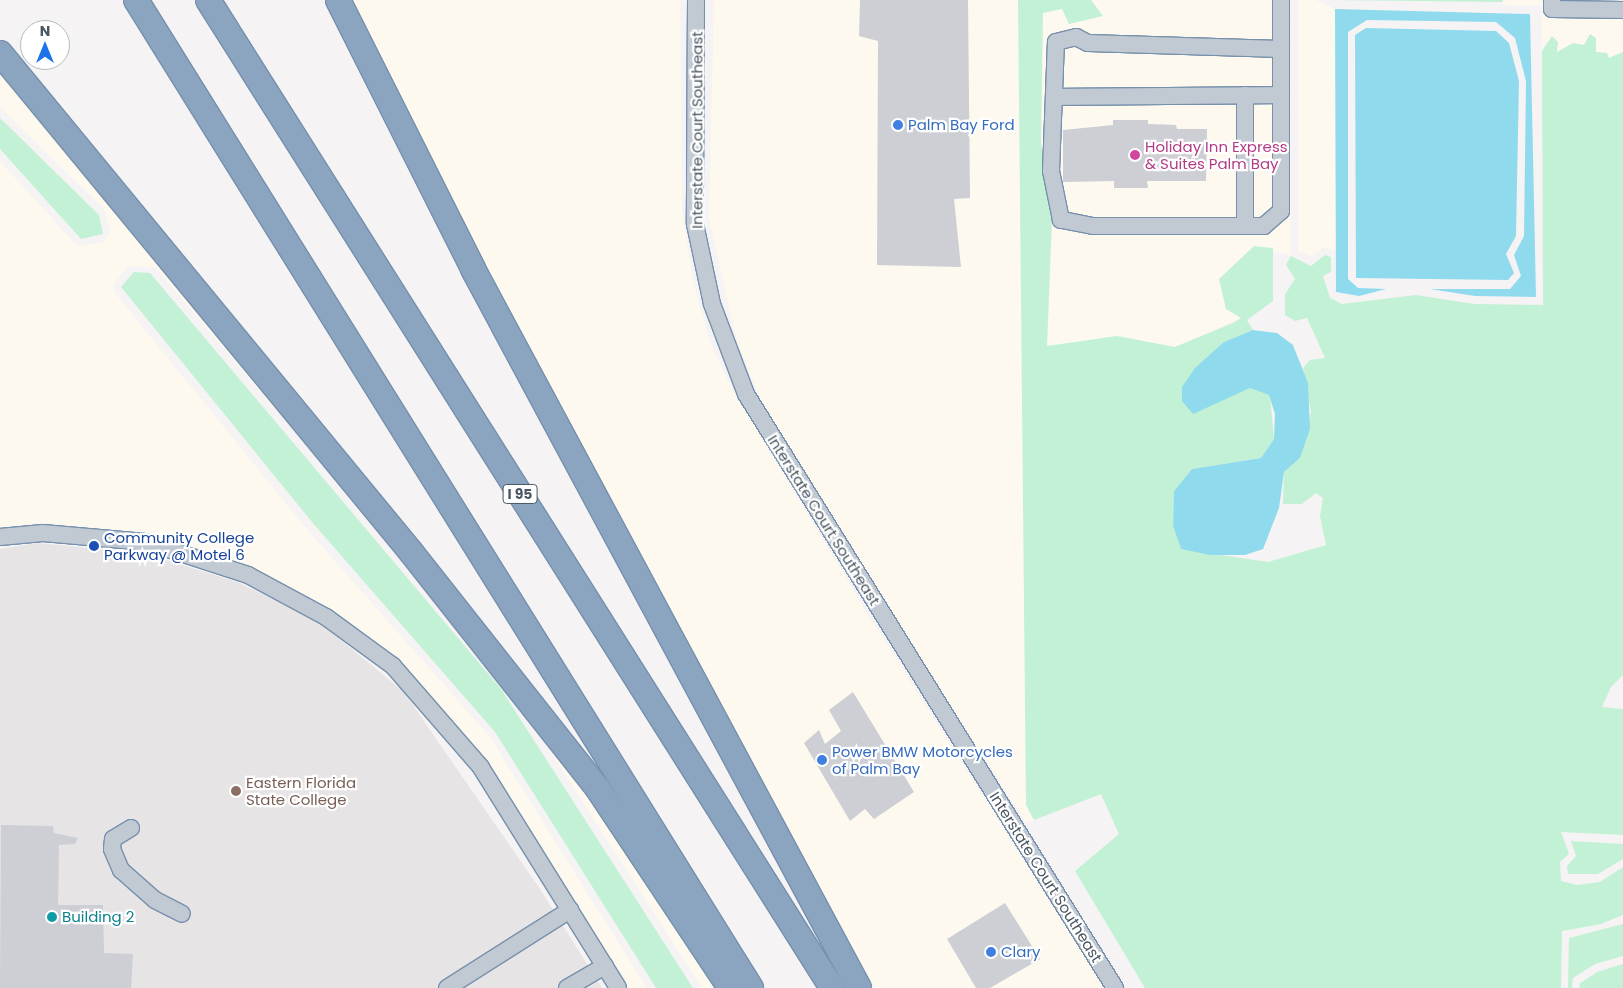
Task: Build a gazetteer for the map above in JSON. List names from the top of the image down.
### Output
{
  "streets": {
    "highway": ["I 95"],
    "street": ["Interstate Court Southeast"]
  },
  "places": [
    "Palm Bay Ford",
    "Holiday Inn Express & Suites Palm Bay",
    "Community College Parkway @ Motel 6",
    "Power BMW Motorcycles of Palm Bay",
    "Eastern Florida State College",
    "Building 2",
    "Clary"
  ],
  "north": "top"
}
